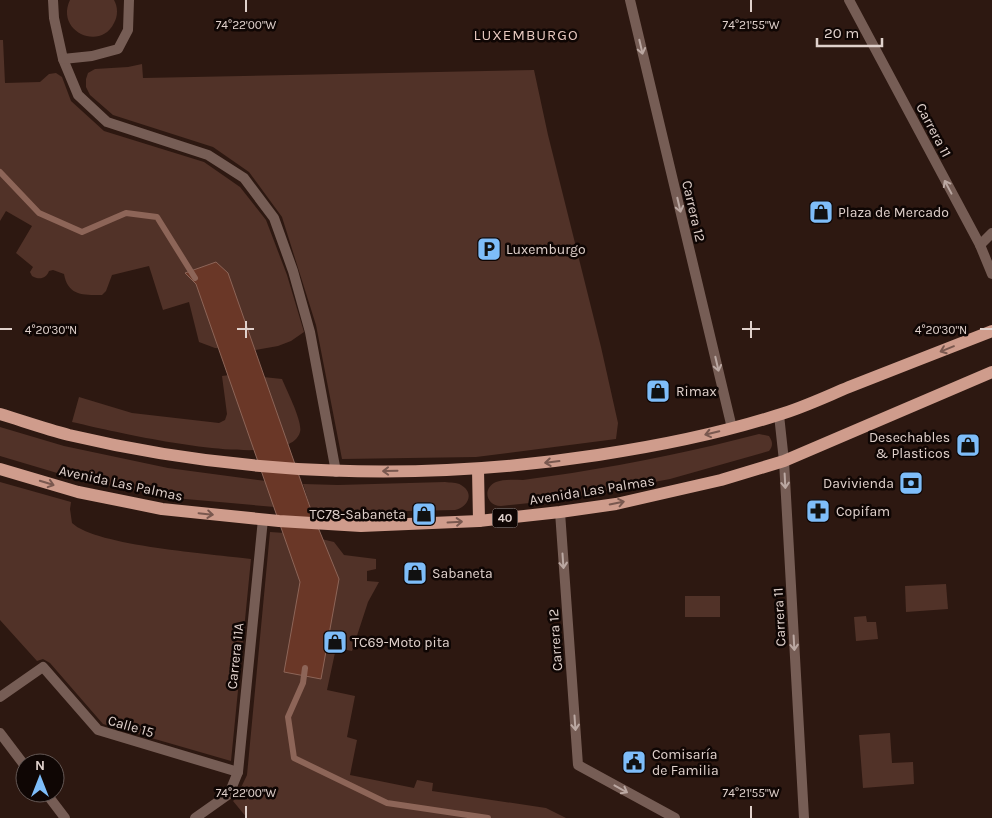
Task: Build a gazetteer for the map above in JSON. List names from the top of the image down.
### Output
{
  "streets": {
    "main road": ["Avenida Las Palmas", "40"],
    "street": [
      "Carrera 11",
      "Carrera 12",
      "Carrera 11A",
      "Calle 15"
    ]
  },
  "crossings": [
    ["Carrera 11", "Avenida Las Palmas"],
    ["Carrera 12", "Avenida Las Palmas"],
    ["Avenida Las Palmas", "40"],
    ["Avenida Las Palmas", "Carrera 11A"],
    ["Carrera 11A", "Calle 15"]
  ],
  "one_way": ["Carrera 12"],
  "districts": ["LUXEMBURGO"],
  "places": {
    "shop": [
      "Plaza de Mercado",
      "Rimax",
      "Desechables & Plasticos",
      "TC78-Sabaneta",
      "Sabaneta",
      "TC69-Moto pita"
    ],
    "parking": ["Luxemburgo"],
    "bank": ["Davivienda"],
    "pharmacy": ["Copifam"],
    "public building": ["Comisaría de Familia"]
  },
  "scale_bar": "20 m",
  "north": "top",
  "coordinates": ["74°22'00\"W", "74°21'55\"W", "4°20'30\"N"]
}
